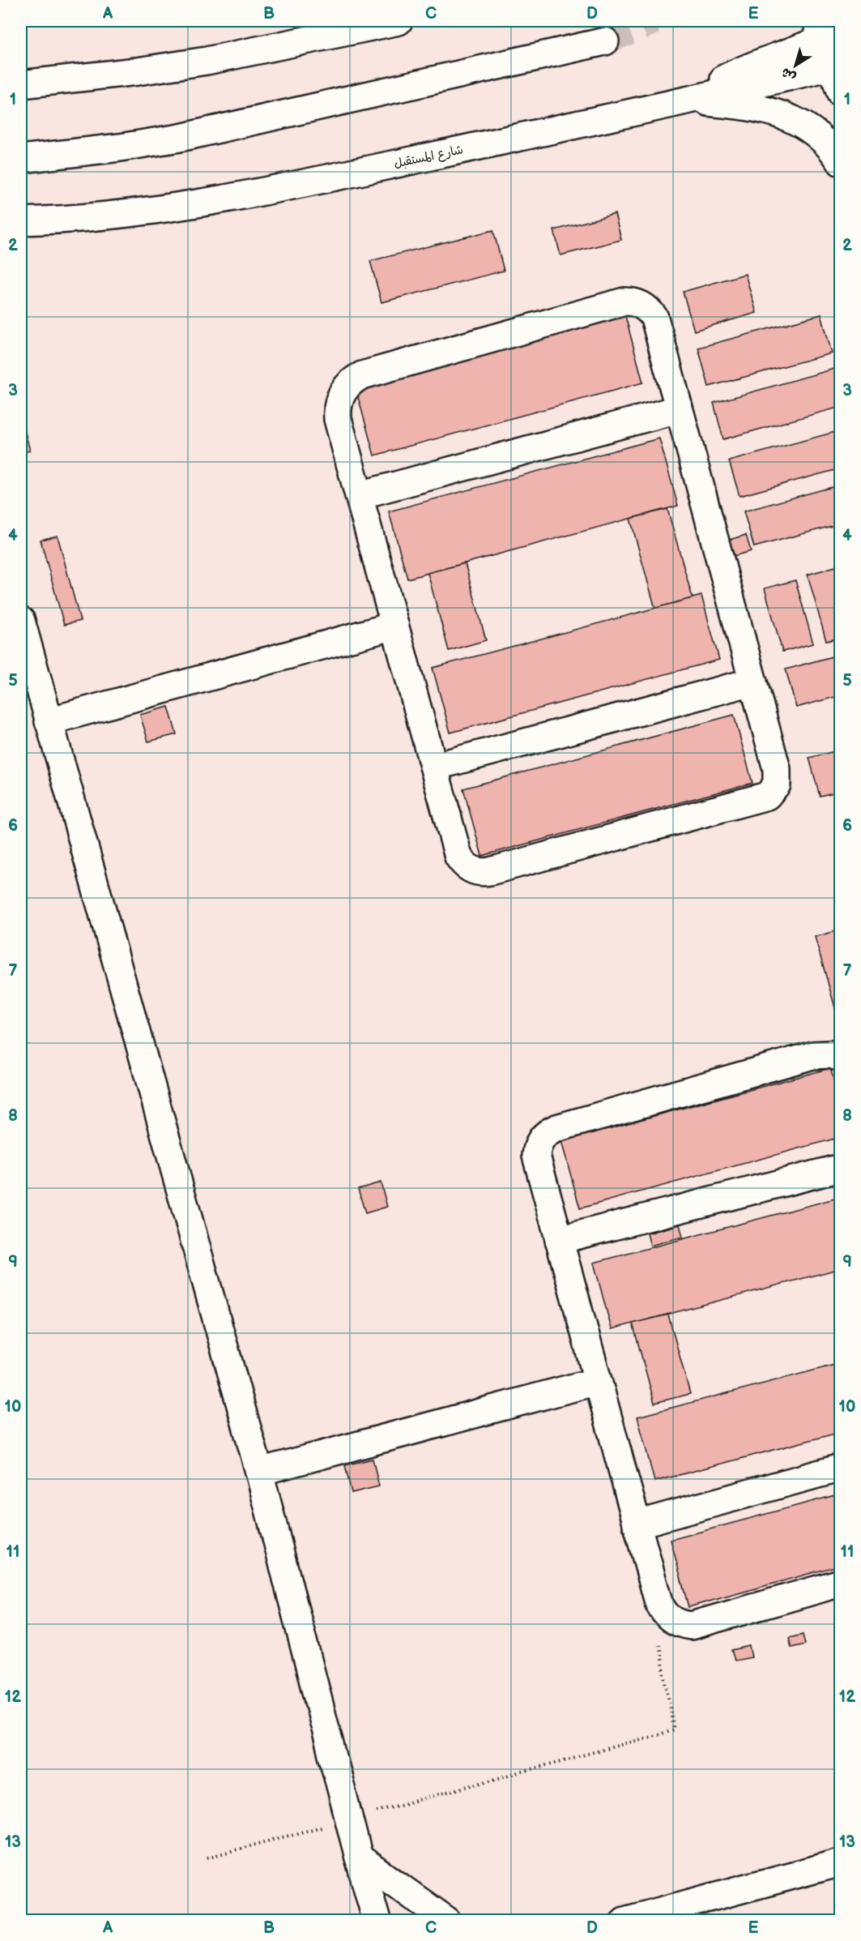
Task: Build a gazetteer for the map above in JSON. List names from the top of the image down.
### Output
{
  "streets": {
    "main road": ["شارع المستقبل"]
  },
  "north": "bottom left",
  "grid": {
    "columns": [
      "A",
      "B",
      "C",
      "D",
      "E"
    ],
    "rows": [
      "1",
      "2",
      "3",
      "4",
      "5",
      "6",
      "7",
      "8",
      "9",
      "10",
      "11",
      "12",
      "13"
    ]
  }
}
